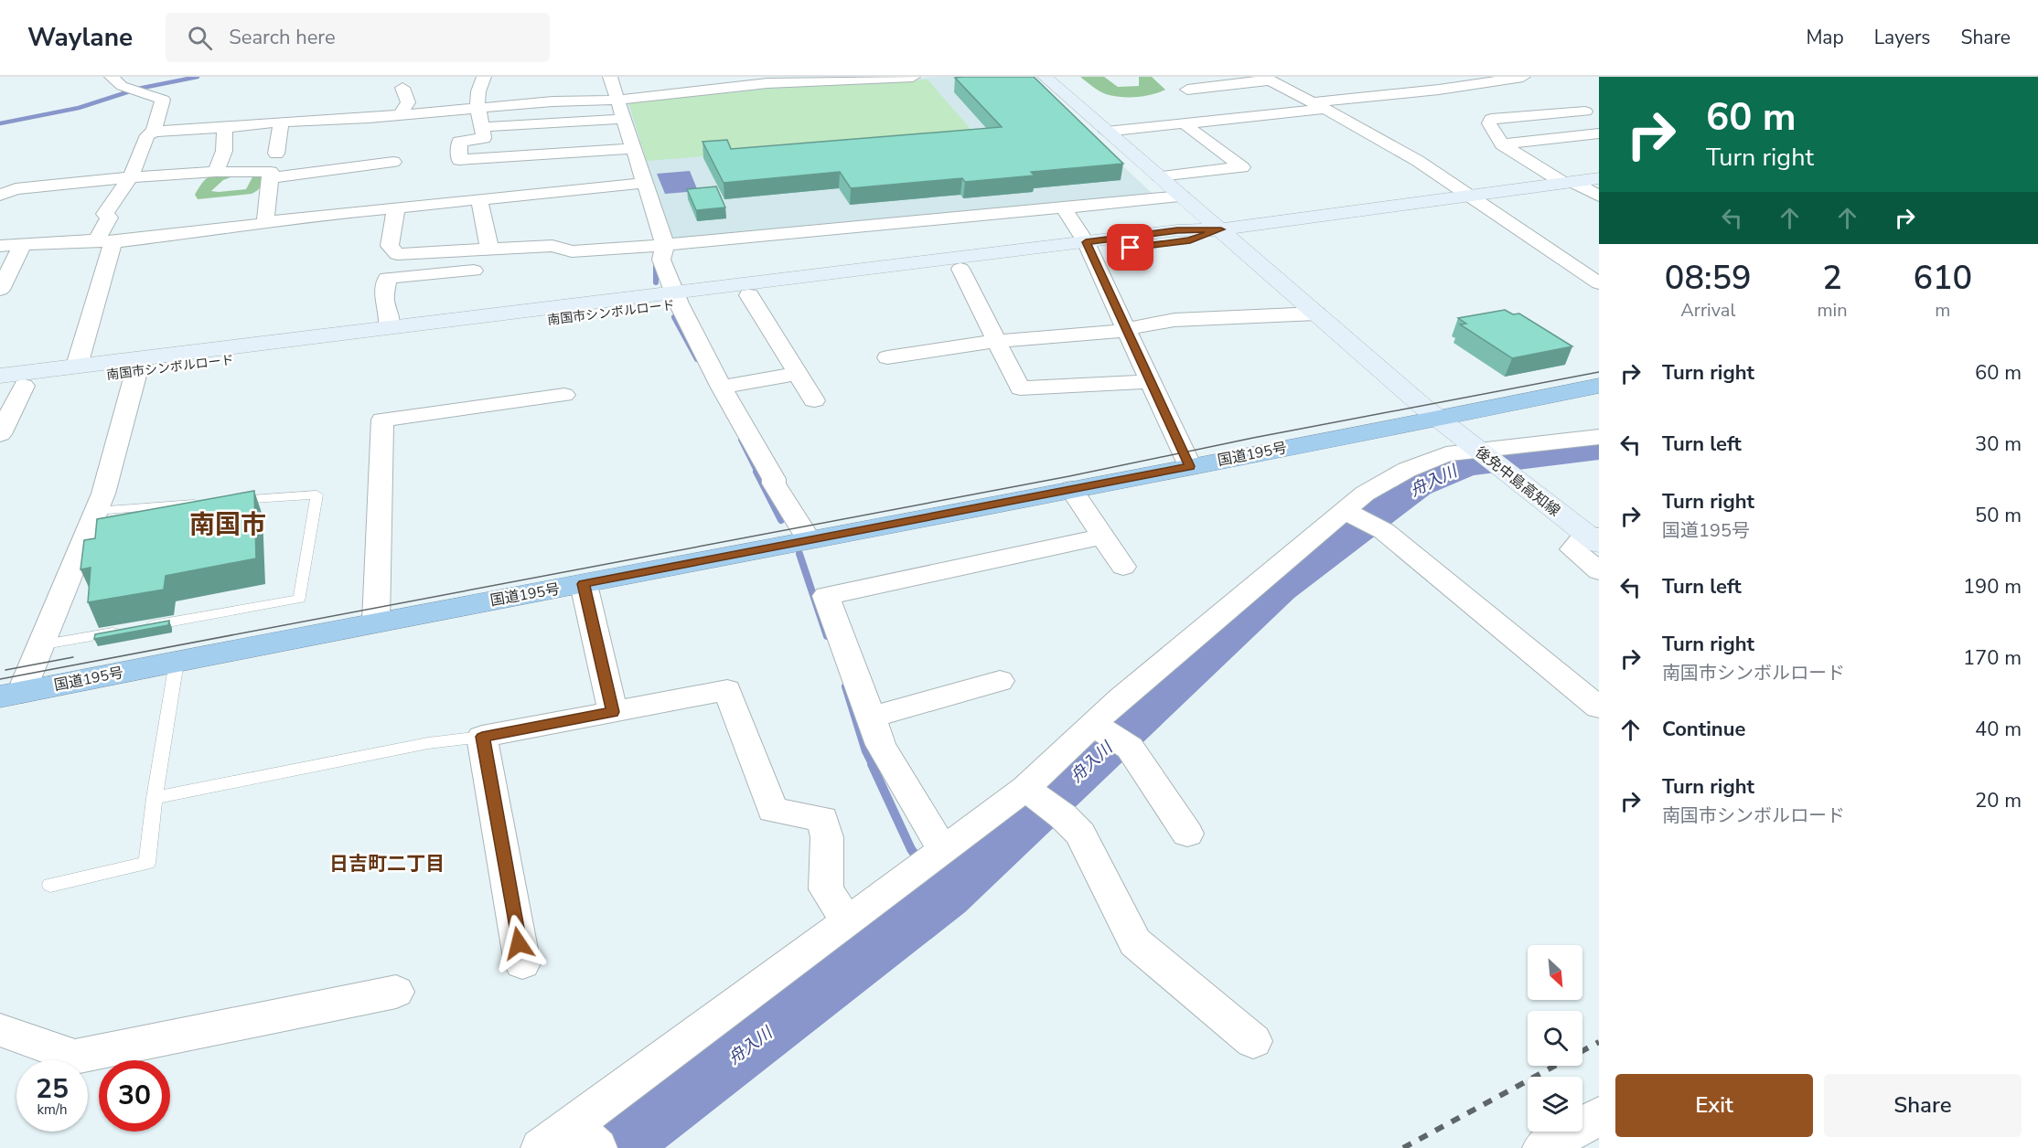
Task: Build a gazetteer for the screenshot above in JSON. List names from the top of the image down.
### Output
{
  "streets": {
    "highway": ["国道195号"],
    "street": ["南国市シンボルロード", "後免中島高知線"]
  },
  "crossings": [
    ["南国市シンボルロード", "後免中島高知線"],
    ["国道195号", "後免中島高知線"]
  ],
  "districts": ["南国市", "日吉町二丁目"],
  "water": ["舟入川"],
  "north": "bottom right",
  "page": {
    "header": "Waylane",
    "search": "Search here",
    "nav": ["Map", "Layers", "Share"],
    "turn": ["60 m", "Turn right"],
    "eta": [
      "08:59",
      "Arrival",
      "2",
      "min",
      "610",
      "m"
    ],
    "list": [
      {
        "name": "Turn right",
        "value": "60 m"
      },
      {
        "name": "Turn left",
        "value": "30 m"
      },
      {
        "name": "Turn right",
        "note": "国道195号",
        "value": "50 m"
      },
      {
        "name": "Turn left",
        "value": "190 m"
      },
      {
        "name": "Turn right",
        "note": "南国市シンボルロード",
        "value": "170 m"
      },
      {
        "name": "Continue",
        "value": "40 m"
      },
      {
        "name": "Turn right",
        "note": "南国市シンボルロード",
        "value": "20 m"
      }
    ],
    "speed": "25 km/h",
    "limit": "30",
    "buttons": ["Exit", "Share"]
  }
}
